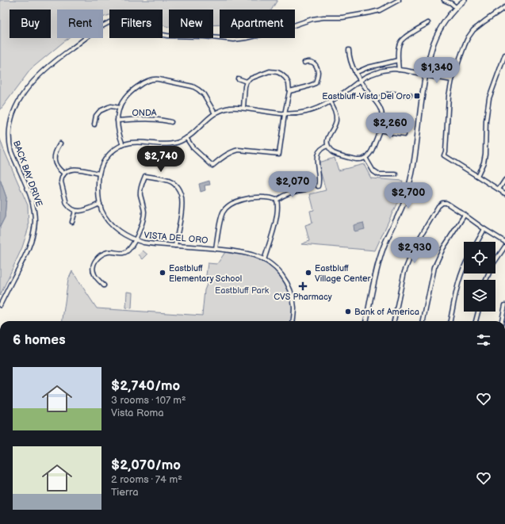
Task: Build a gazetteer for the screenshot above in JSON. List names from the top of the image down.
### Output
{
  "streets": {
    "street": ["ONDA", "BACK BAY DRIVE", "VISTA DEL ORO"]
  },
  "crossings": [
    ["ONDA", "VISTA DEL ORO"]
  ],
  "parks": ["Eastbluff Park"],
  "places": {
    "transit": ["Eastbluff-Vista Del Oro"],
    "other": ["Eastbluff Elementary School", "Eastbluff Village Center", "Bank of America"],
    "health": ["CVS Pharmacy"]
  },
  "page": {
    "chip": [
      "Buy",
      "Rent",
      "Filters",
      "New",
      "Apartment"
    ],
    "price": [
      "$1,340",
      "$2,260",
      "$2,740",
      "$2,070",
      "$2,700",
      "$2,930"
    ],
    "heading": "6 homes",
    "list": [
      {
        "name": "$2,740/mo",
        "note": "3 rooms · 107 m² · Vista Roma"
      },
      {
        "name": "$2,070/mo",
        "note": "2 rooms · 74 m² · Tierra"
      }
    ]
  }
}
